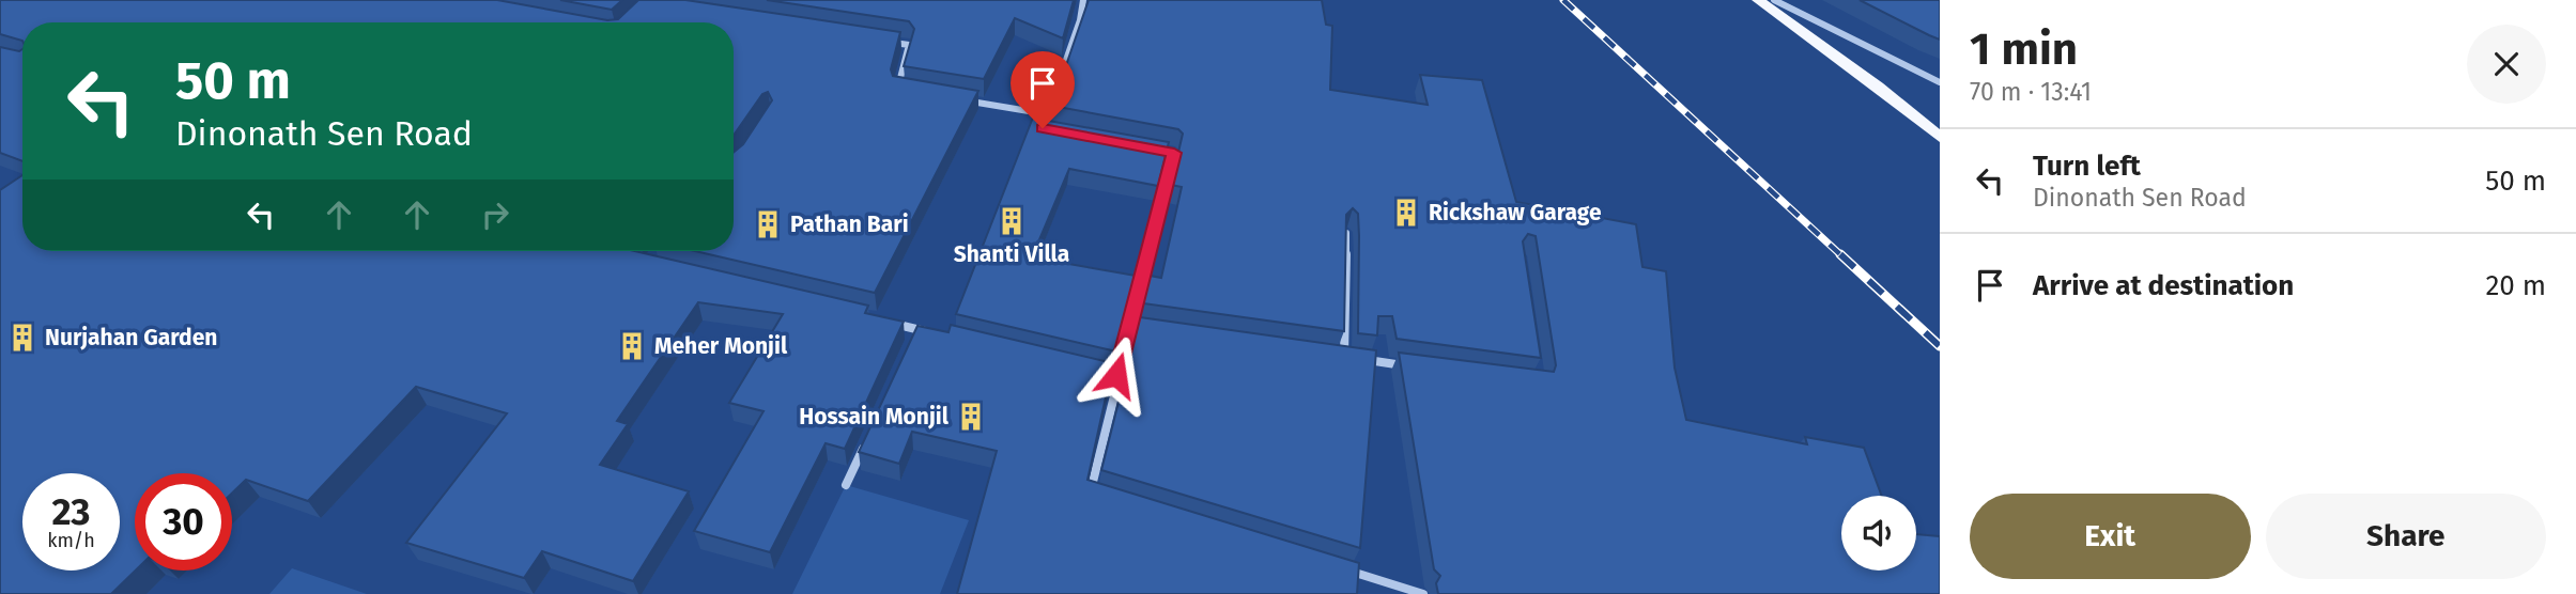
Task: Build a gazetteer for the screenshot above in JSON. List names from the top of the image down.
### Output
{
  "places": {
    "building": [
      "Rickshaw Garage",
      "Shanti Villa",
      "Pathan Bari",
      "Nurjahan Garden",
      "Meher Monjil",
      "Hossain Monjil"
    ]
  },
  "page": {
    "heading": ["1 min", "70 m · 13:41"],
    "turn": ["50 m", "Dinonath Sen Road"],
    "list": [
      {
        "name": "Turn left",
        "note": "Dinonath Sen Road",
        "value": "50 m"
      },
      {
        "name": "Arrive at destination",
        "value": "20 m"
      }
    ],
    "speed": "23 km/h",
    "limit": "30",
    "buttons": ["Exit", "Share"]
  }
}
